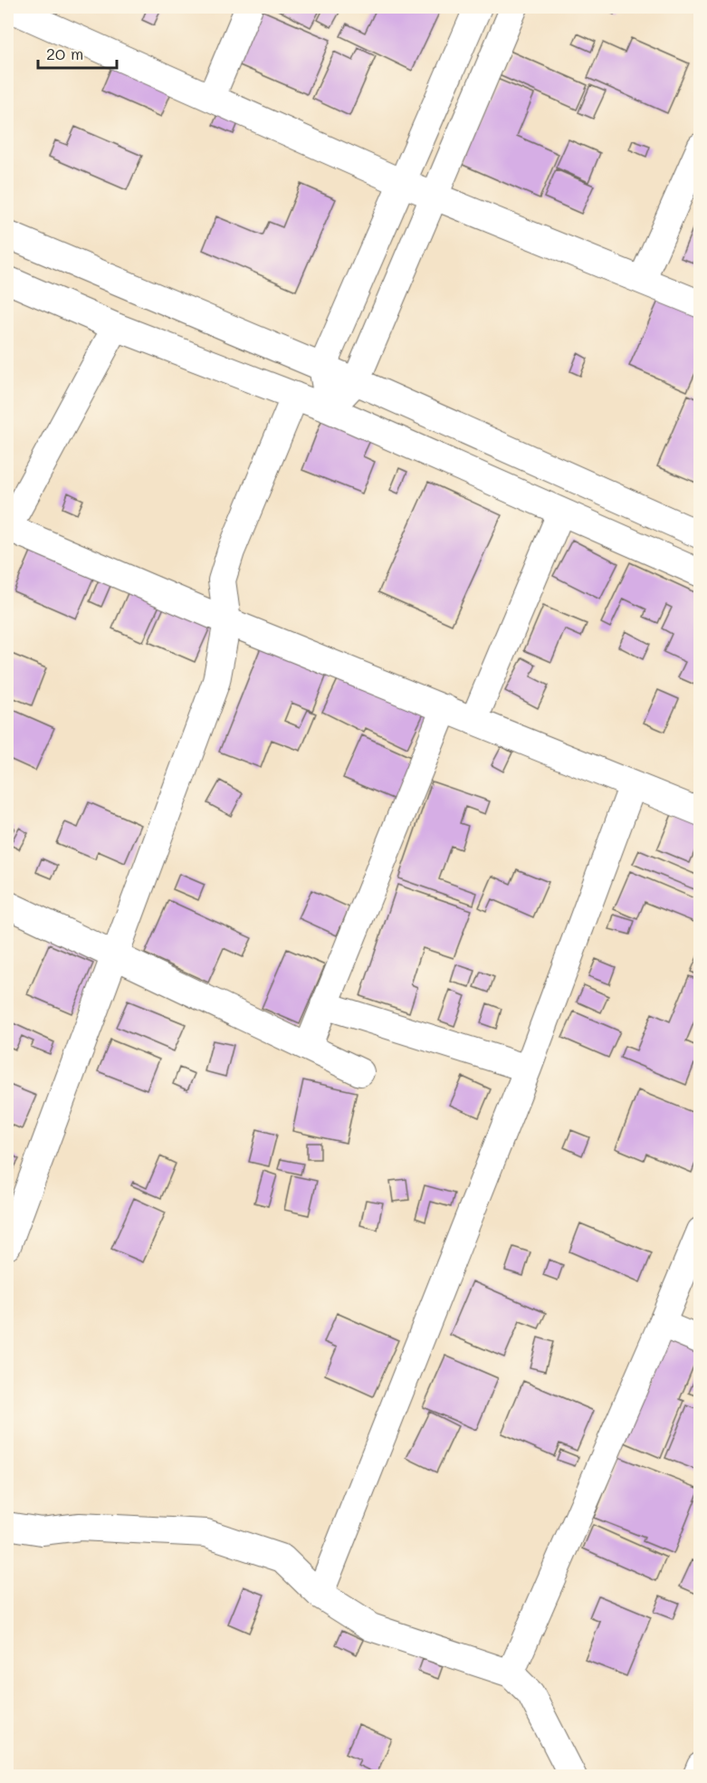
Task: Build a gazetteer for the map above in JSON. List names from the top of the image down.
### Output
{
  "scale_bar": "20 m"
}
